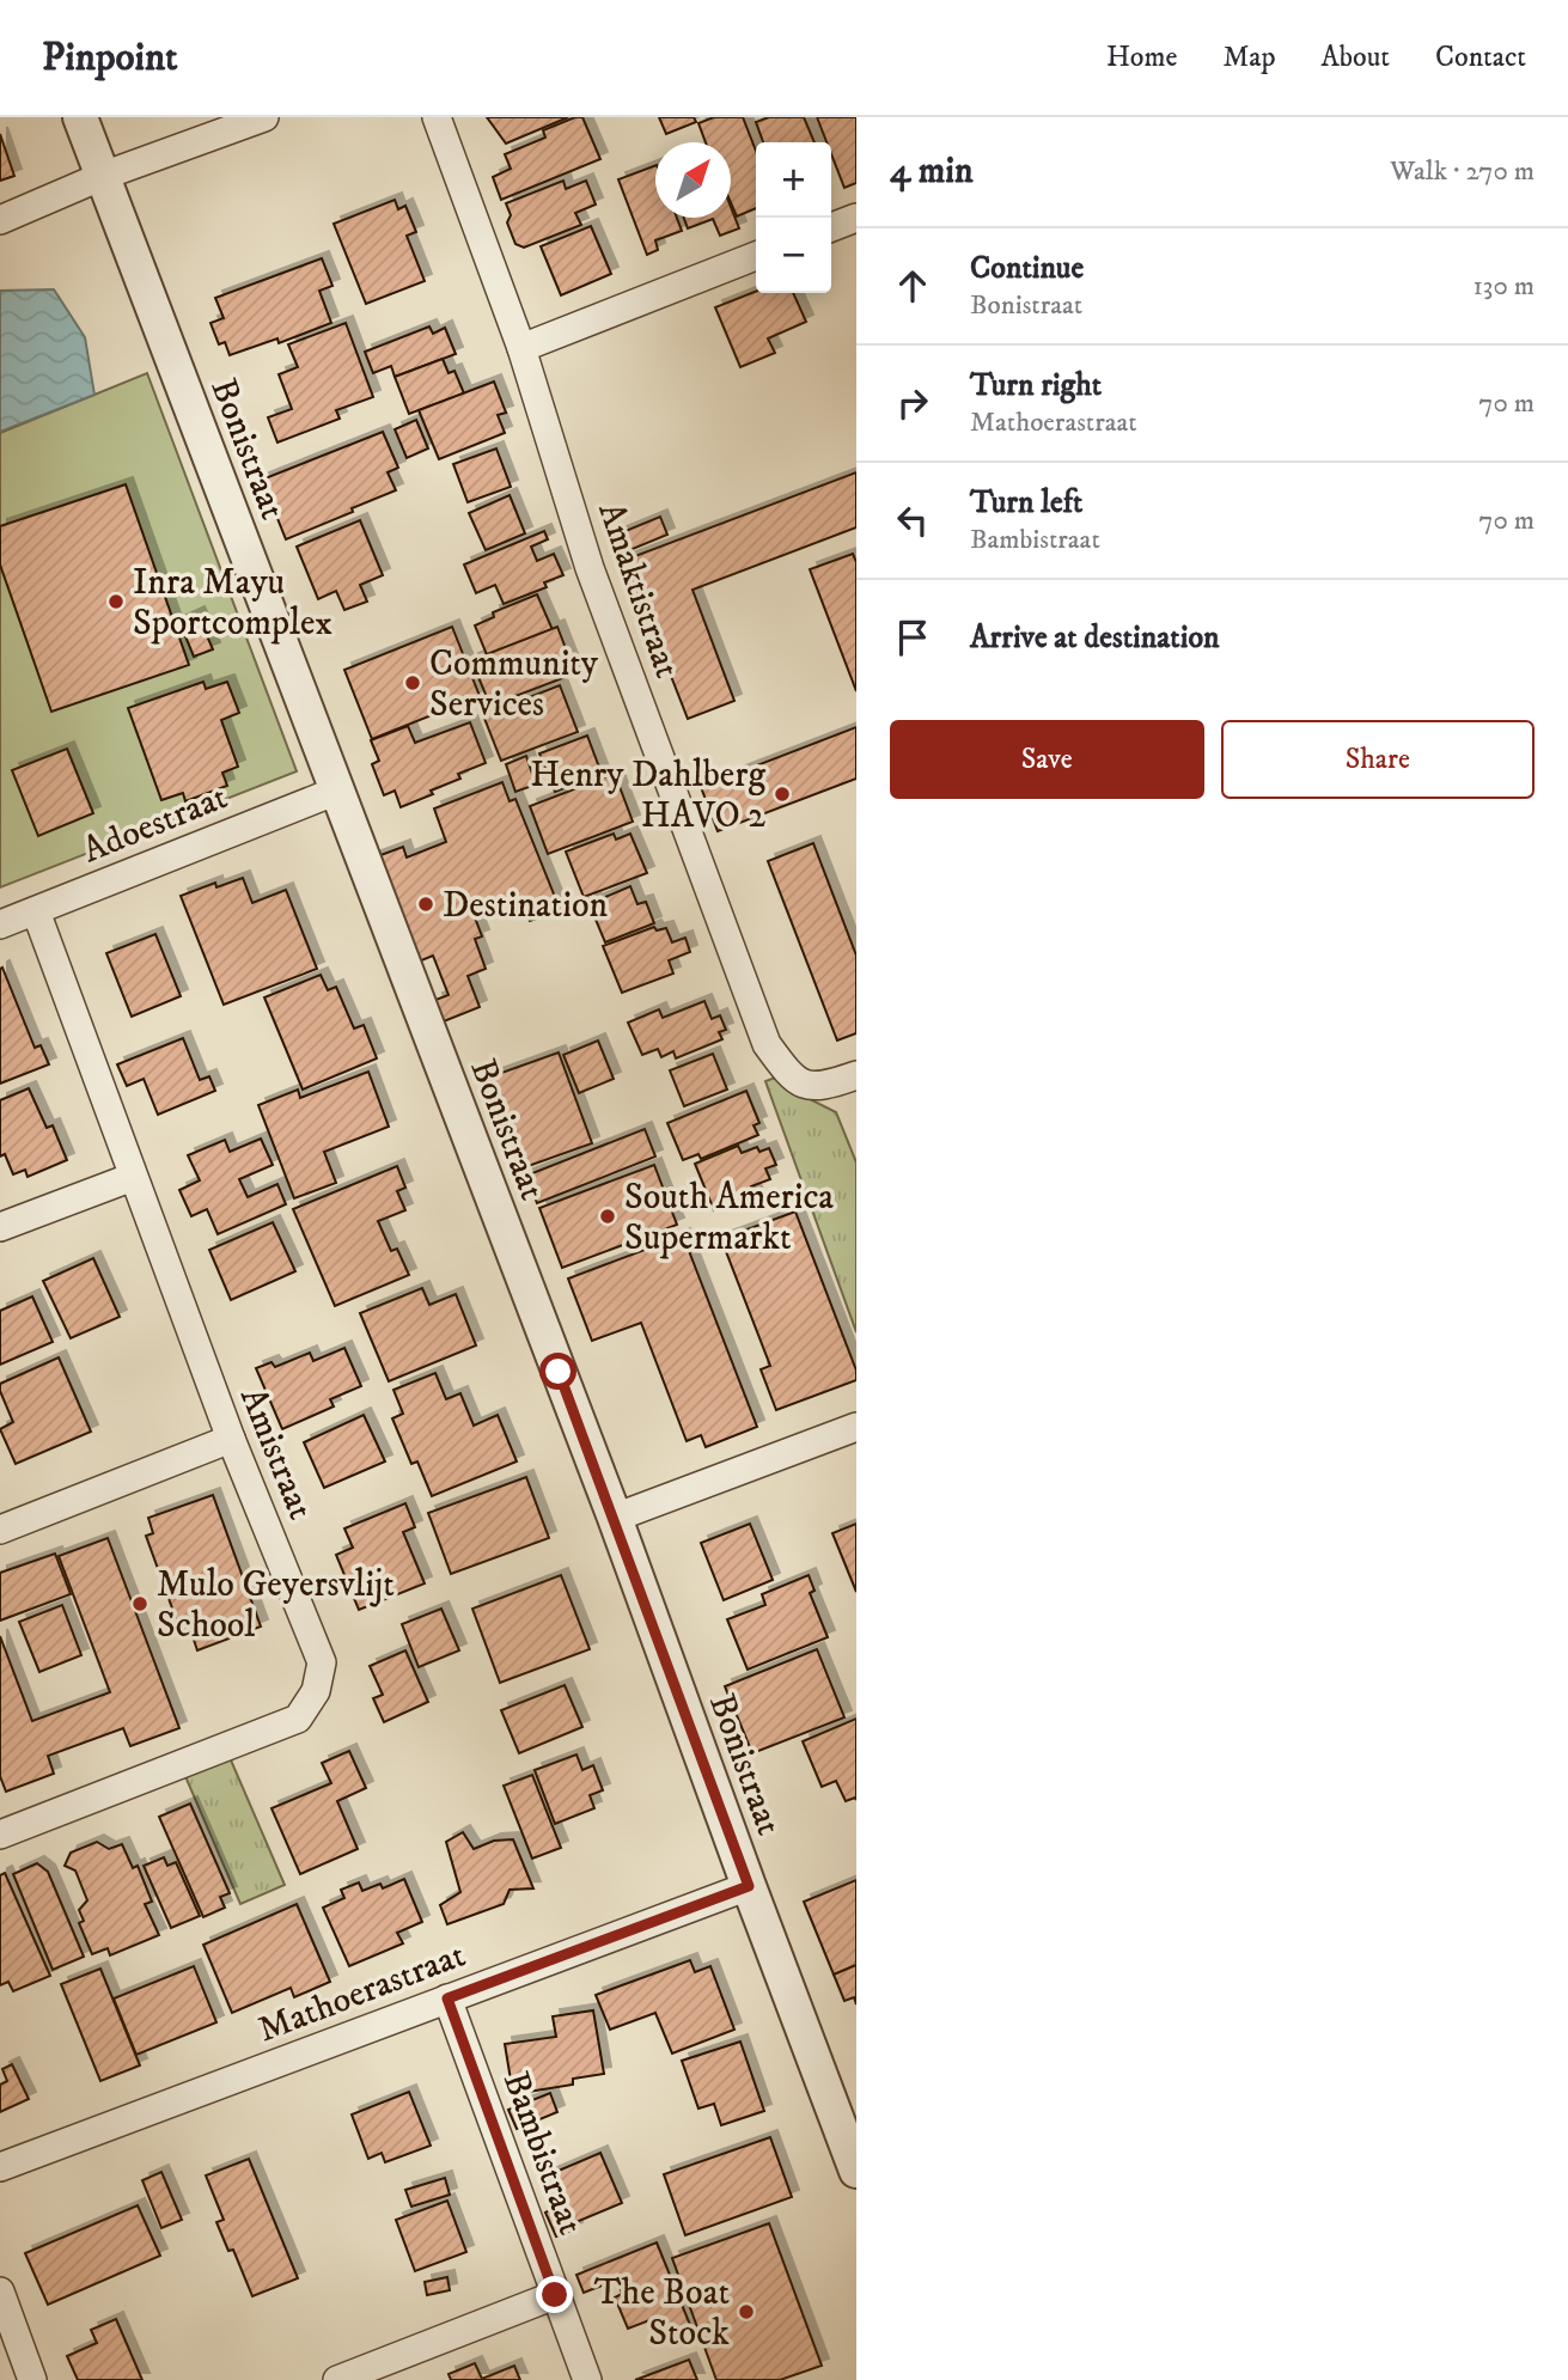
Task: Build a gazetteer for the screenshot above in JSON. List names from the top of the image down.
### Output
{
  "streets": {
    "street": [
      "Bonistraat",
      "Amaktistraat",
      "Adoestraat",
      "Amistraat",
      "Mathoerastraat",
      "Bambistraat"
    ]
  },
  "crossings": [
    ["Bonistraat", "Adoestraat"],
    ["Bonistraat", "Mathoerastraat"],
    ["Adoestraat", "Amistraat"],
    ["Mathoerastraat", "Bambistraat"]
  ],
  "places": [
    "Inra Mayu Sportcomplex",
    "Community Services",
    "Henry Dahlberg HAVO 2",
    "Destination",
    "South America Supermarkt",
    "Mulo Geyersvlijt School",
    "The Boat Stock"
  ],
  "north": "top right",
  "page": {
    "header": "Pinpoint",
    "nav": [
      "Home",
      "Map",
      "About",
      "Contact"
    ],
    "heading": ["4 min", "Walk · 270 m"],
    "map_buttons": ["+", "−"],
    "list": [
      ["Continue", "Bonistraat", "130 m"],
      ["Turn right", "Mathoerastraat", "70 m"],
      ["Turn left", "Bambistraat", "70 m"],
      "Arrive at destination"
    ],
    "buttons": ["Save", "Share"]
  }
}
